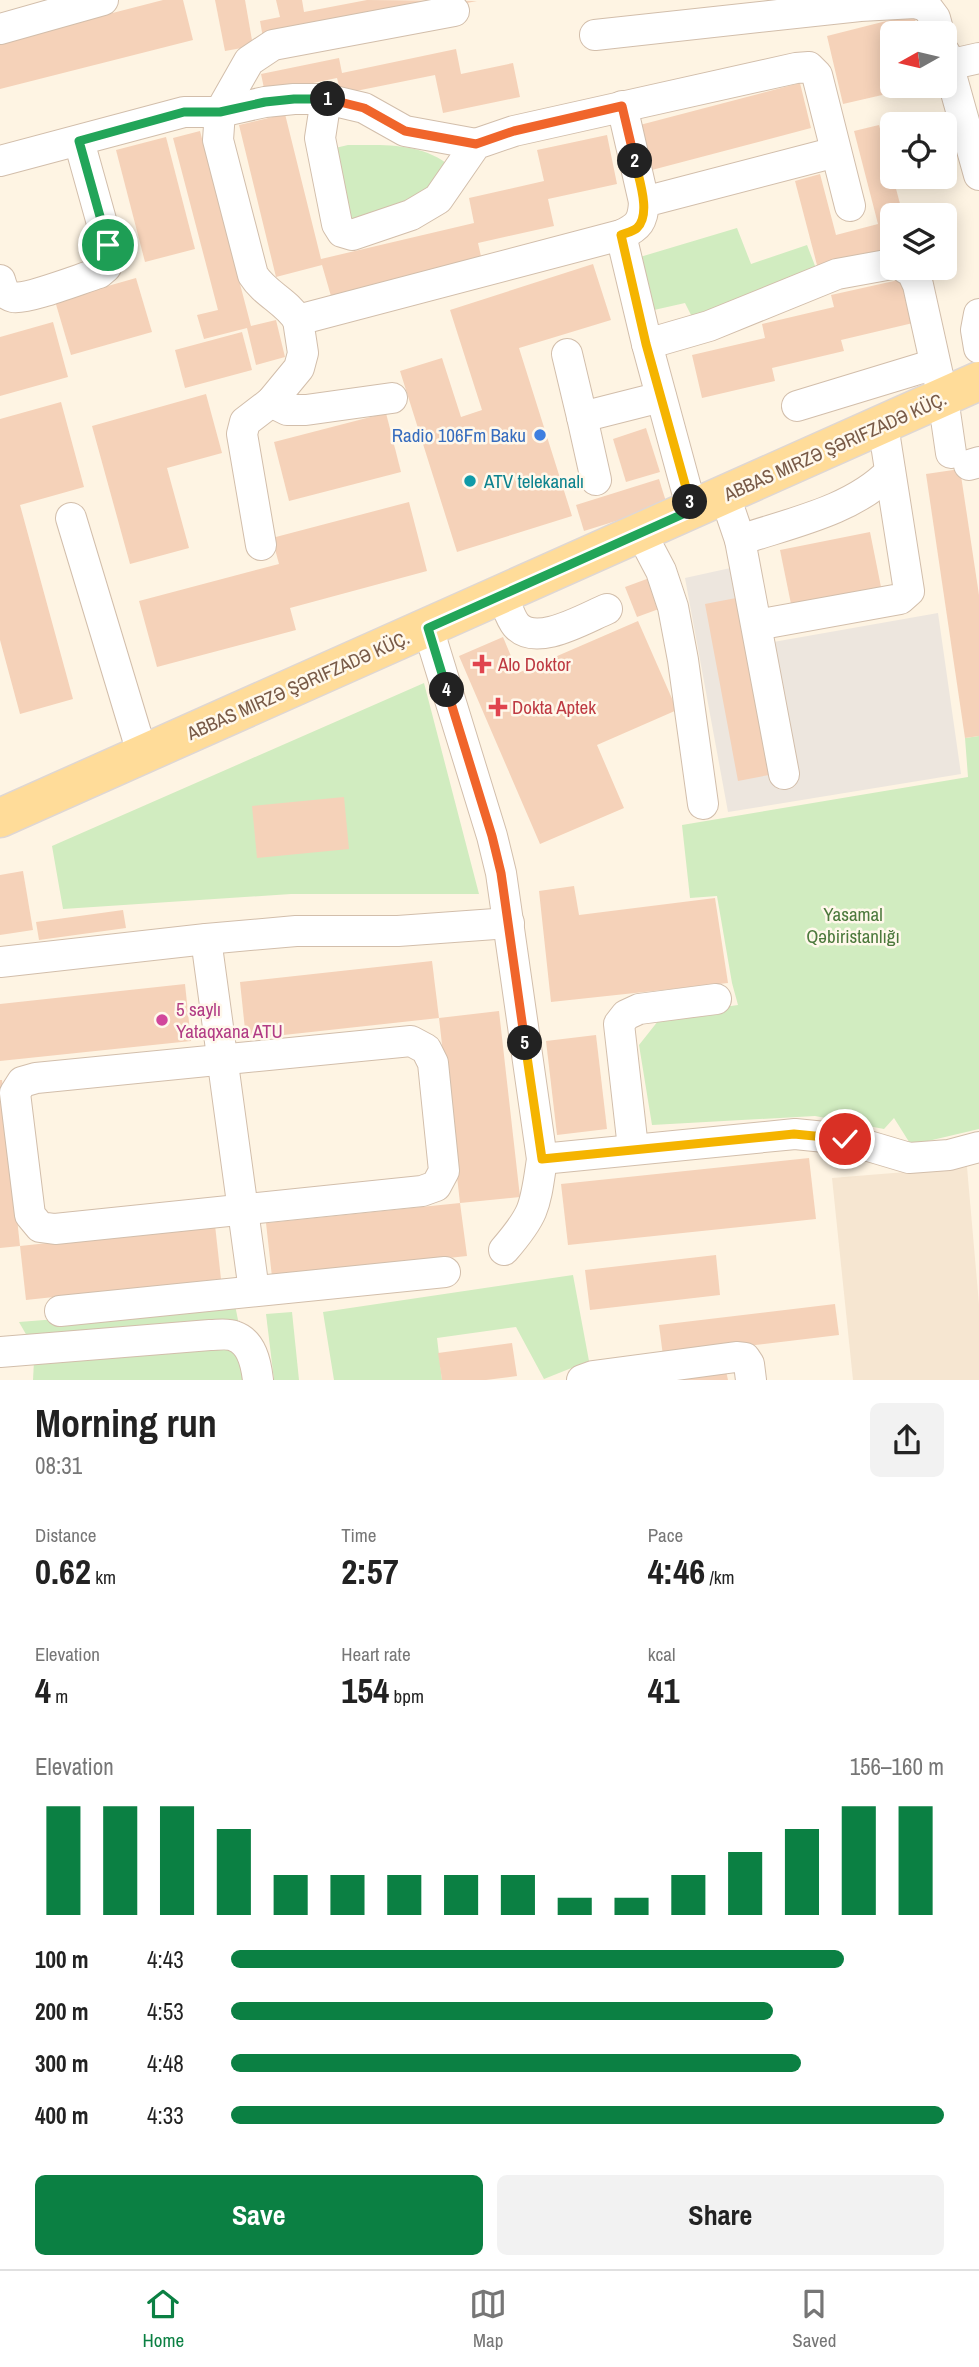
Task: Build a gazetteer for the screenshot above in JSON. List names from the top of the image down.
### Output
{
  "streets": {
    "main road": ["ABBAS MIRZƏ ŞƏRIFZADƏ KÜÇ."]
  },
  "parks": ["Yasamal Qəbiristanlığı"],
  "places": {
    "other": ["Radio 106Fm Baku", "ATV telekanalı", "5 saylı Yataqxana ATU"],
    "health": ["Alo Doktor", "Dokta Aptek"]
  },
  "north": "left",
  "page": {
    "pins": [
      "1",
      "2",
      "3",
      "4",
      "5"
    ],
    "heading": ["Morning run", "08:31"],
    "stats": [
      ["Distance", "0.62 km"],
      ["Time", "2:57"],
      ["Pace", "4:46 /km"],
      ["Elevation", "4 m"],
      ["Heart rate", "154 bpm"],
      ["kcal", "41"]
    ],
    "chart": ["Elevation", "156–160 m"],
    "list": [
      {
        "name": "100 m",
        "note": "4:43"
      },
      {
        "name": "200 m",
        "note": "4:53"
      },
      {
        "name": "300 m",
        "note": "4:48"
      },
      {
        "name": "400 m",
        "note": "4:33"
      }
    ],
    "buttons": ["Save", "Share"],
    "tabs": ["Home", "Map", "Saved"]
  }
}
